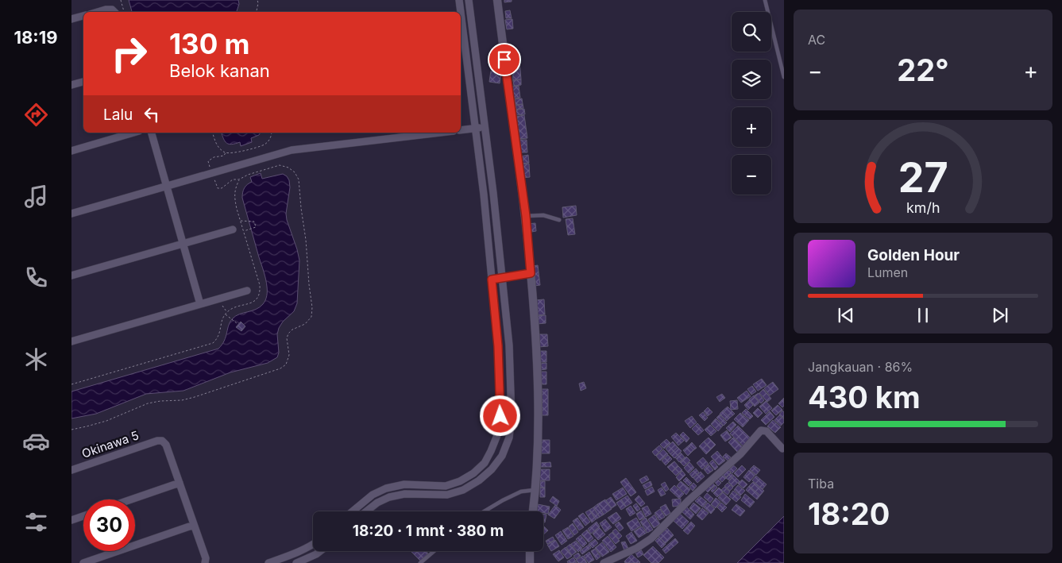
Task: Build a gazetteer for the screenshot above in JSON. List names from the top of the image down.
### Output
{
  "streets": {
    "street": ["Okinawa 5"]
  },
  "page": {
    "tabs": "18:19",
    "tile": [
      "AC",
      ["Jangkauan · 86%", "430 km"],
      ["Tiba", "18:20"]
    ],
    "map_buttons": ["+", "−"],
    "turn": ["130 m", "Belok kanan"],
    "heat": ["−", "22°", "+"],
    "then": "Lalu",
    "song": ["Golden Hour", "Lumen"],
    "limit": "30",
    "trip": "18:20 · 1 mnt · 380 m",
    "gauge": ["27", "km/h"]
  }
}
